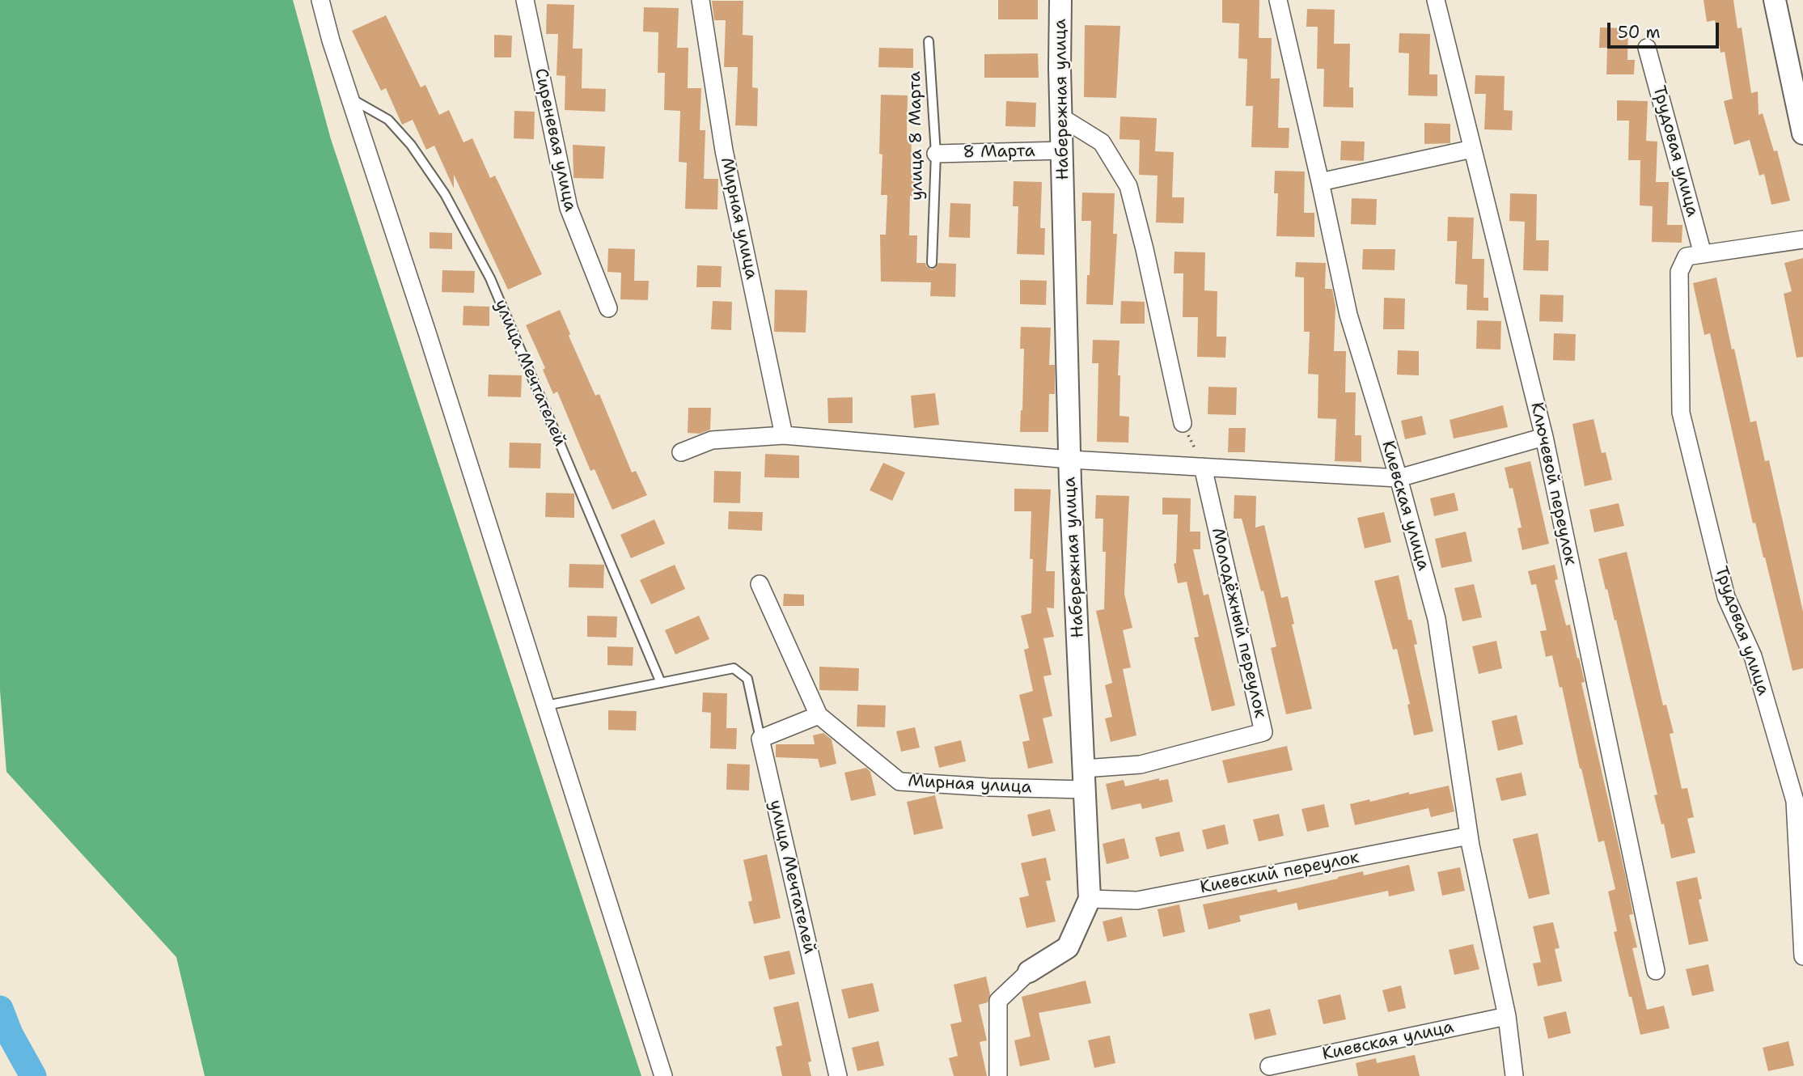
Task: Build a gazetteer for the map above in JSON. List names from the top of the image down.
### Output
{
  "streets": {
    "street": [
      "Набережная улица",
      "Сиреневая улица",
      "Трудовая улица",
      "8 Марта",
      "Мирная улица",
      "улица Мечтателей",
      "Ключевой переулок",
      "Киевская улица",
      "Молодёжный переулок",
      "Киевский переулок"
    ],
    "lane": ["улица 8 Марта"]
  },
  "crossings": [
    ["Набережная улица", "8 Марта"],
    ["Набережная улица", "Мирная улица"],
    ["Набережная улица", "Молодёжный переулок"],
    ["Набережная улица", "Киевский переулок"],
    ["улица 8 Марта", "8 Марта"],
    ["Киевская улица", "Киевский переулок"]
  ],
  "scale_bar": "50 m"
}
